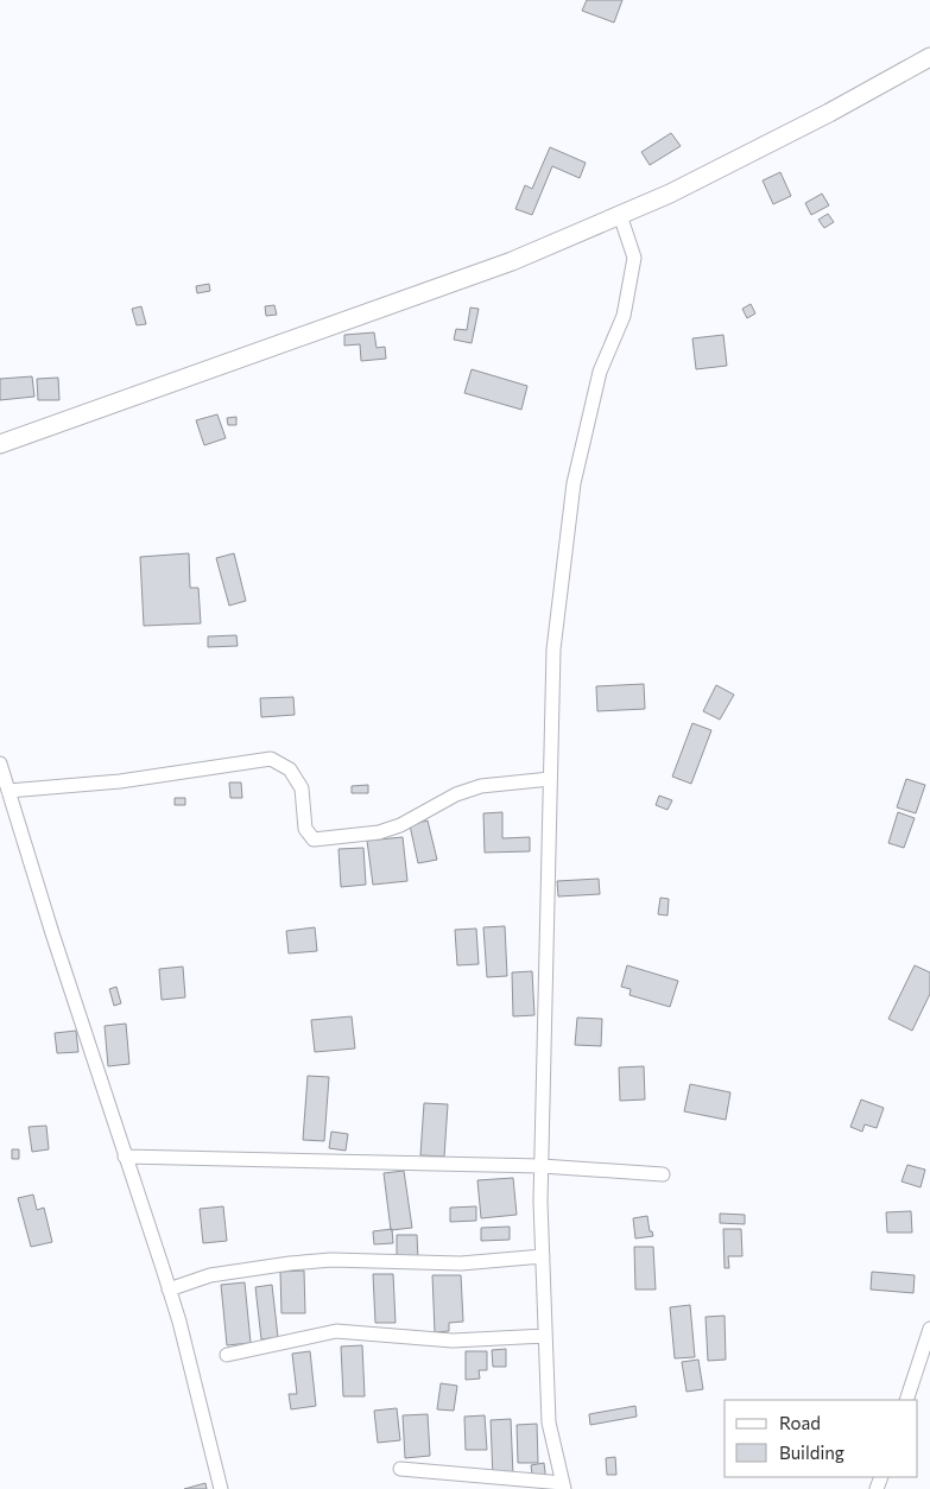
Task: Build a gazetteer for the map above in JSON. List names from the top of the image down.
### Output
{
  "legend": ["Road", "Building"]
}
